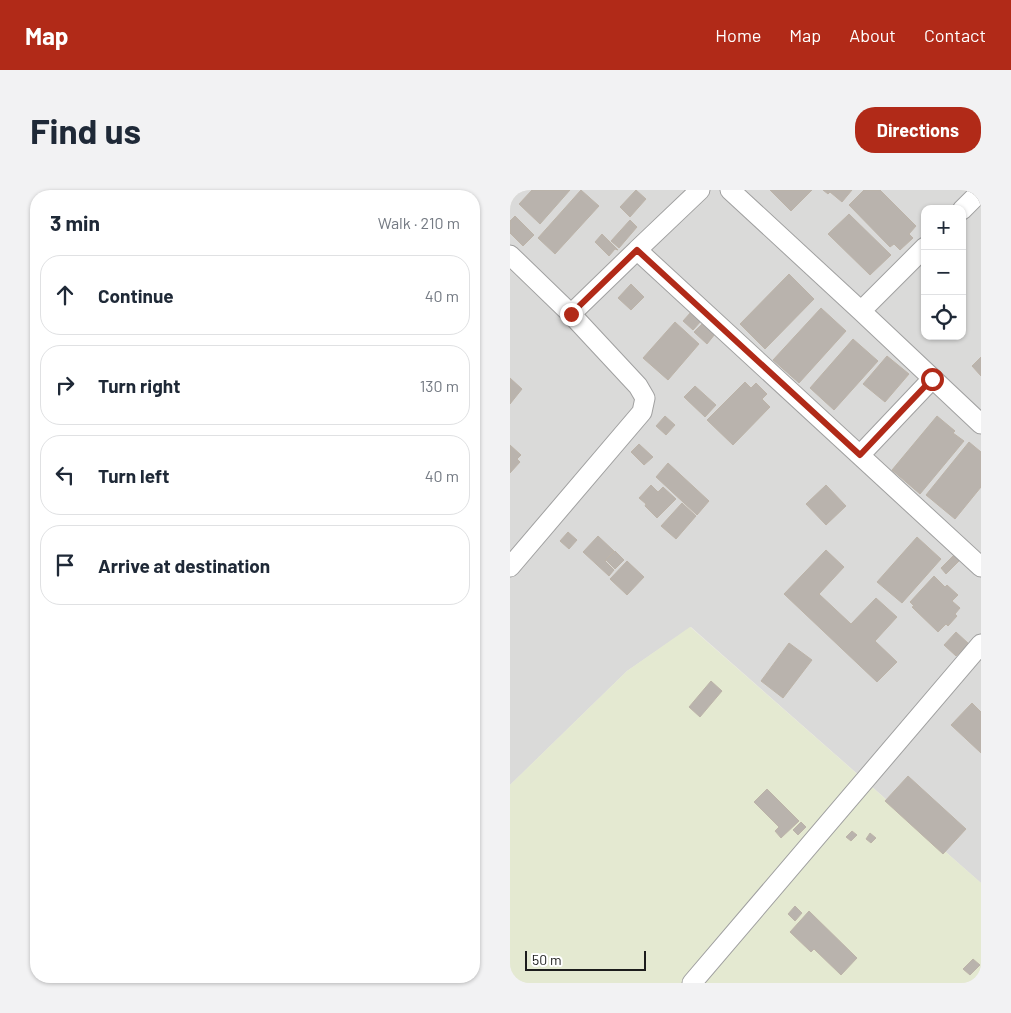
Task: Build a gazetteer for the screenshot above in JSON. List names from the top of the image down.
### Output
{
  "scale_bar": "50 m",
  "page": {
    "header": "Map",
    "nav": [
      "Home",
      "Map",
      "About",
      "Contact"
    ],
    "buttons": "Directions",
    "title": "Find us",
    "heading": ["3 min", "Walk · 210 m"],
    "map_buttons": ["+", "−"],
    "list": [
      ["Continue", "40 m"],
      ["Turn right", "130 m"],
      ["Turn left", "40 m"],
      "Arrive at destination"
    ],
    "scale": "50 m"
  }
}
